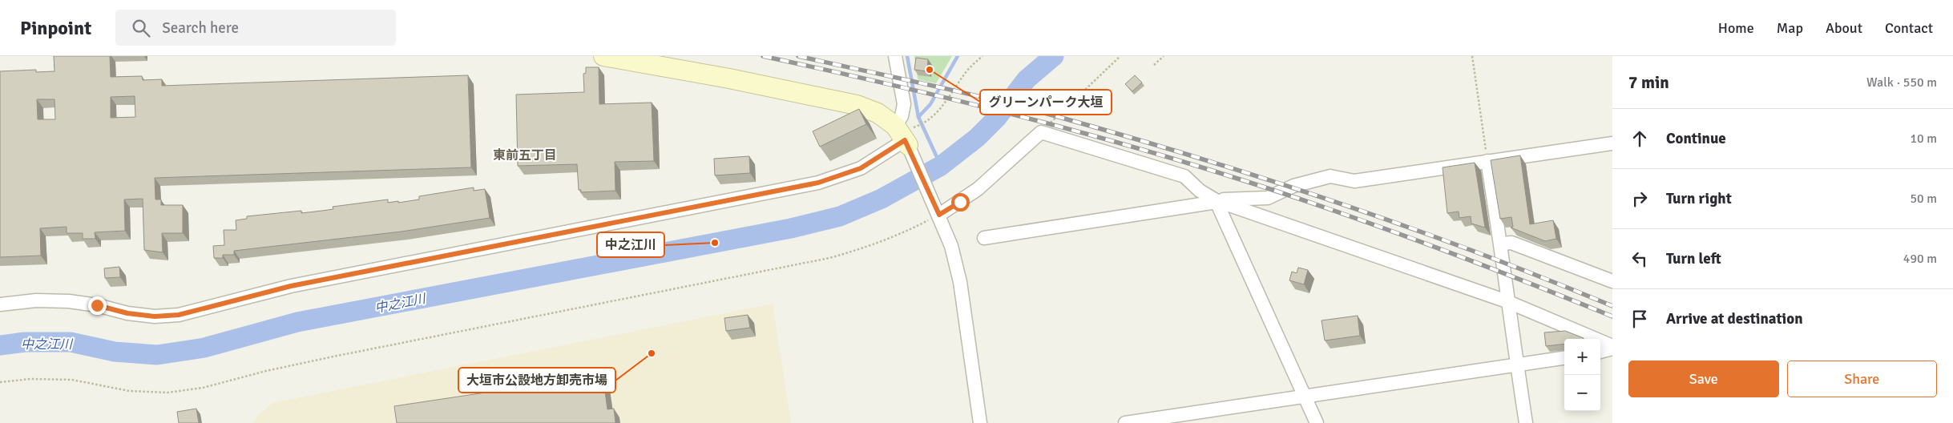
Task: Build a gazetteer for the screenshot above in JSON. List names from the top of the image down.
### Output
{
  "districts": ["東前五丁目"],
  "water": ["中之江川"],
  "places": ["グリーンパーク大垣", "中之江川", "大垣市公設地方卸売市場"],
  "page": {
    "header": "Pinpoint",
    "search": "Search here",
    "nav": [
      "Home",
      "Map",
      "About",
      "Contact"
    ],
    "heading": ["7 min", "Walk · 550 m"],
    "list": [
      ["Continue", "10 m"],
      ["Turn right", "50 m"],
      ["Turn left", "490 m"],
      "Arrive at destination"
    ],
    "map_buttons": ["+", "−"],
    "buttons": ["Save", "Share"]
  }
}
